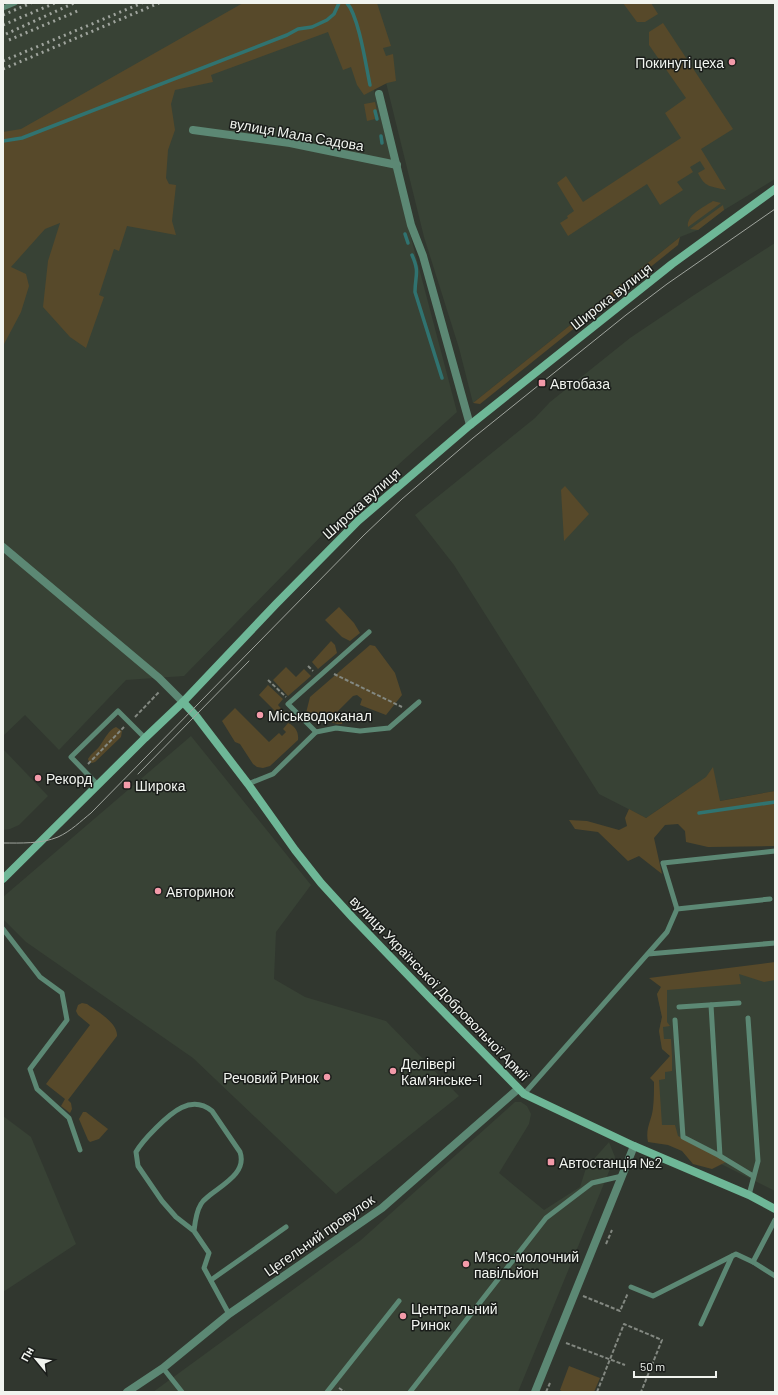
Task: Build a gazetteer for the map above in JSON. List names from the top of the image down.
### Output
{
  "streets": {
    "street": [
      "вулиця Мала Садова",
      "Широка вулиця",
      "вулиця Української Добровольчої Армії",
      "Цегельний провулок"
    ]
  },
  "crossings": [
    ["Широка вулиця", "вулиця Української Добровольчої Армії"],
    ["вулиця Української Добровольчої Армії", "Цегельний провулок"]
  ],
  "places": {
    "other": [
      "Покинуті цеха",
      "Міськводоканал",
      "Рекорд",
      "Авторинок",
      "Делівері Кам'янське-1",
      "Речовий Ринок",
      "М'ясо-молочний павільйон",
      "Центральний Ринок"
    ],
    "transit": ["Автобаза", "Широка", "Автостанція №2"]
  },
  "scale_bar": "50 m",
  "north": "top left"
}
